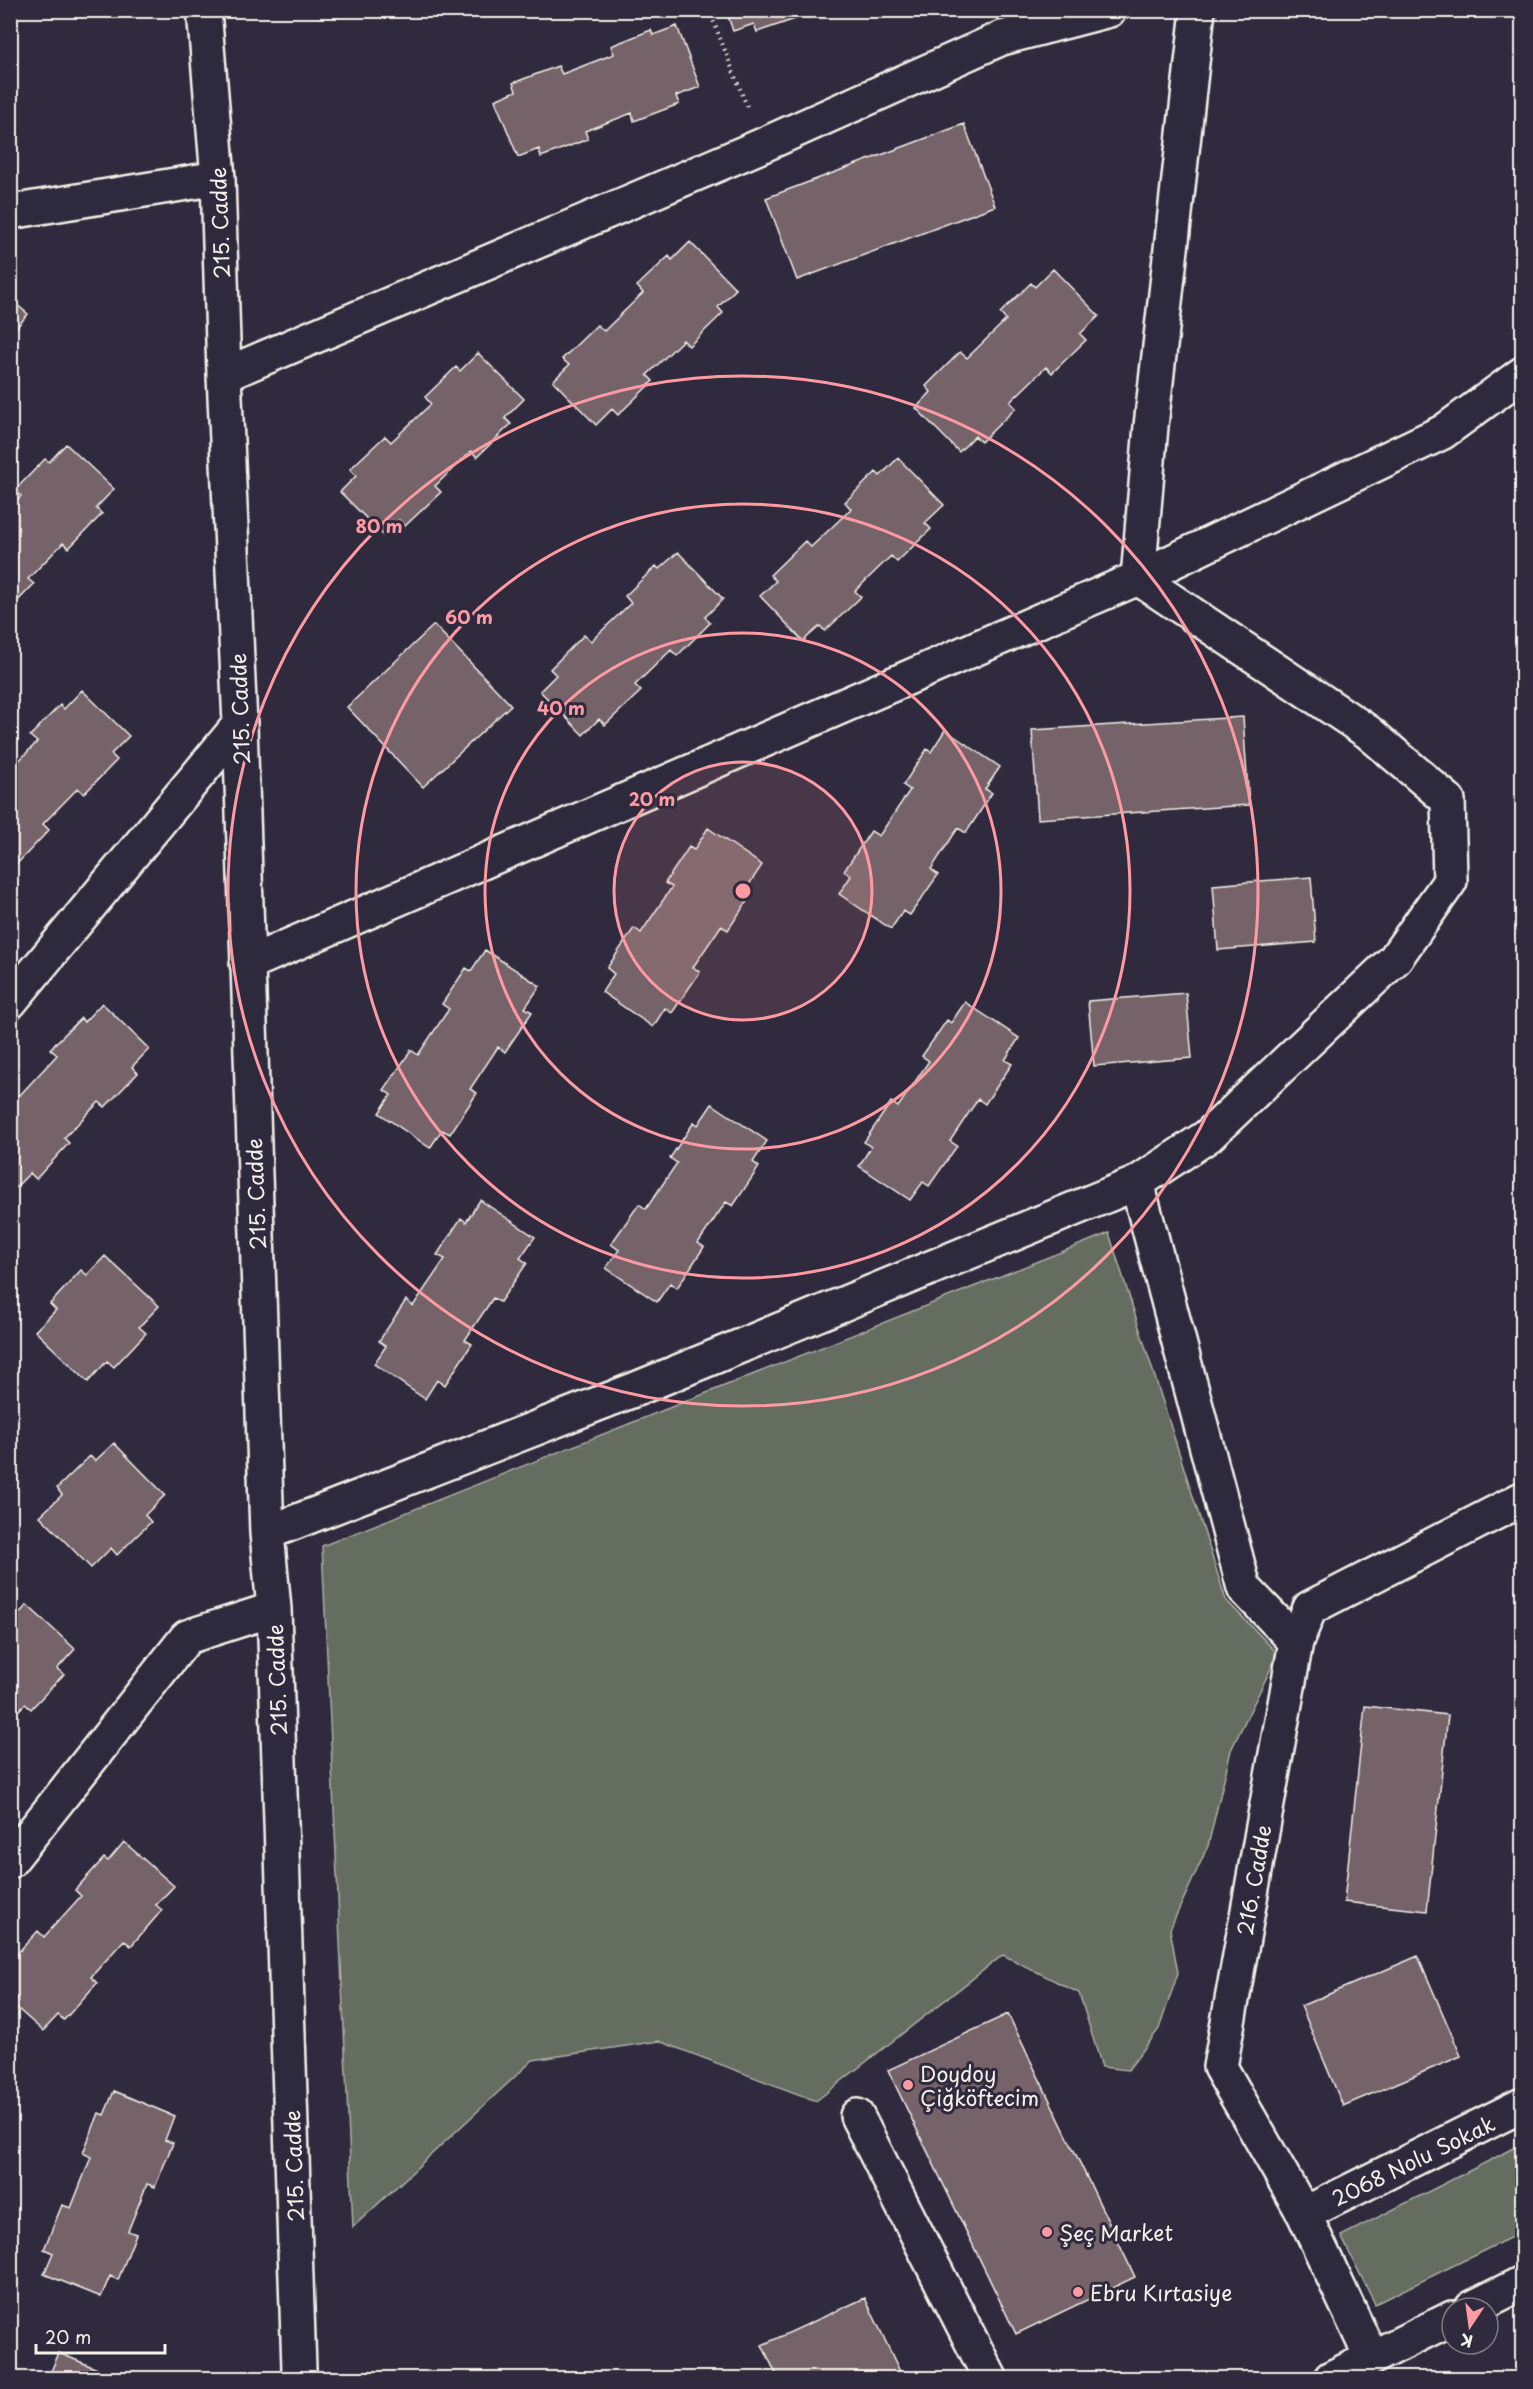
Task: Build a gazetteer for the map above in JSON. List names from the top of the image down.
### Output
{
  "streets": {
    "street": ["215. Cadde", "216. Cadde", "2068 Nolu Sokak"]
  },
  "crossings": [
    ["216. Cadde", "2068 Nolu Sokak"]
  ],
  "places": ["Doydoy Çiğköftecim", "Şeç Market", "Ebru Kırtasiye"],
  "scale_bar": "20 m",
  "north": "bottom",
  "rings": [
    "80 m",
    "60 m",
    "40 m",
    "20 m"
  ]
}
